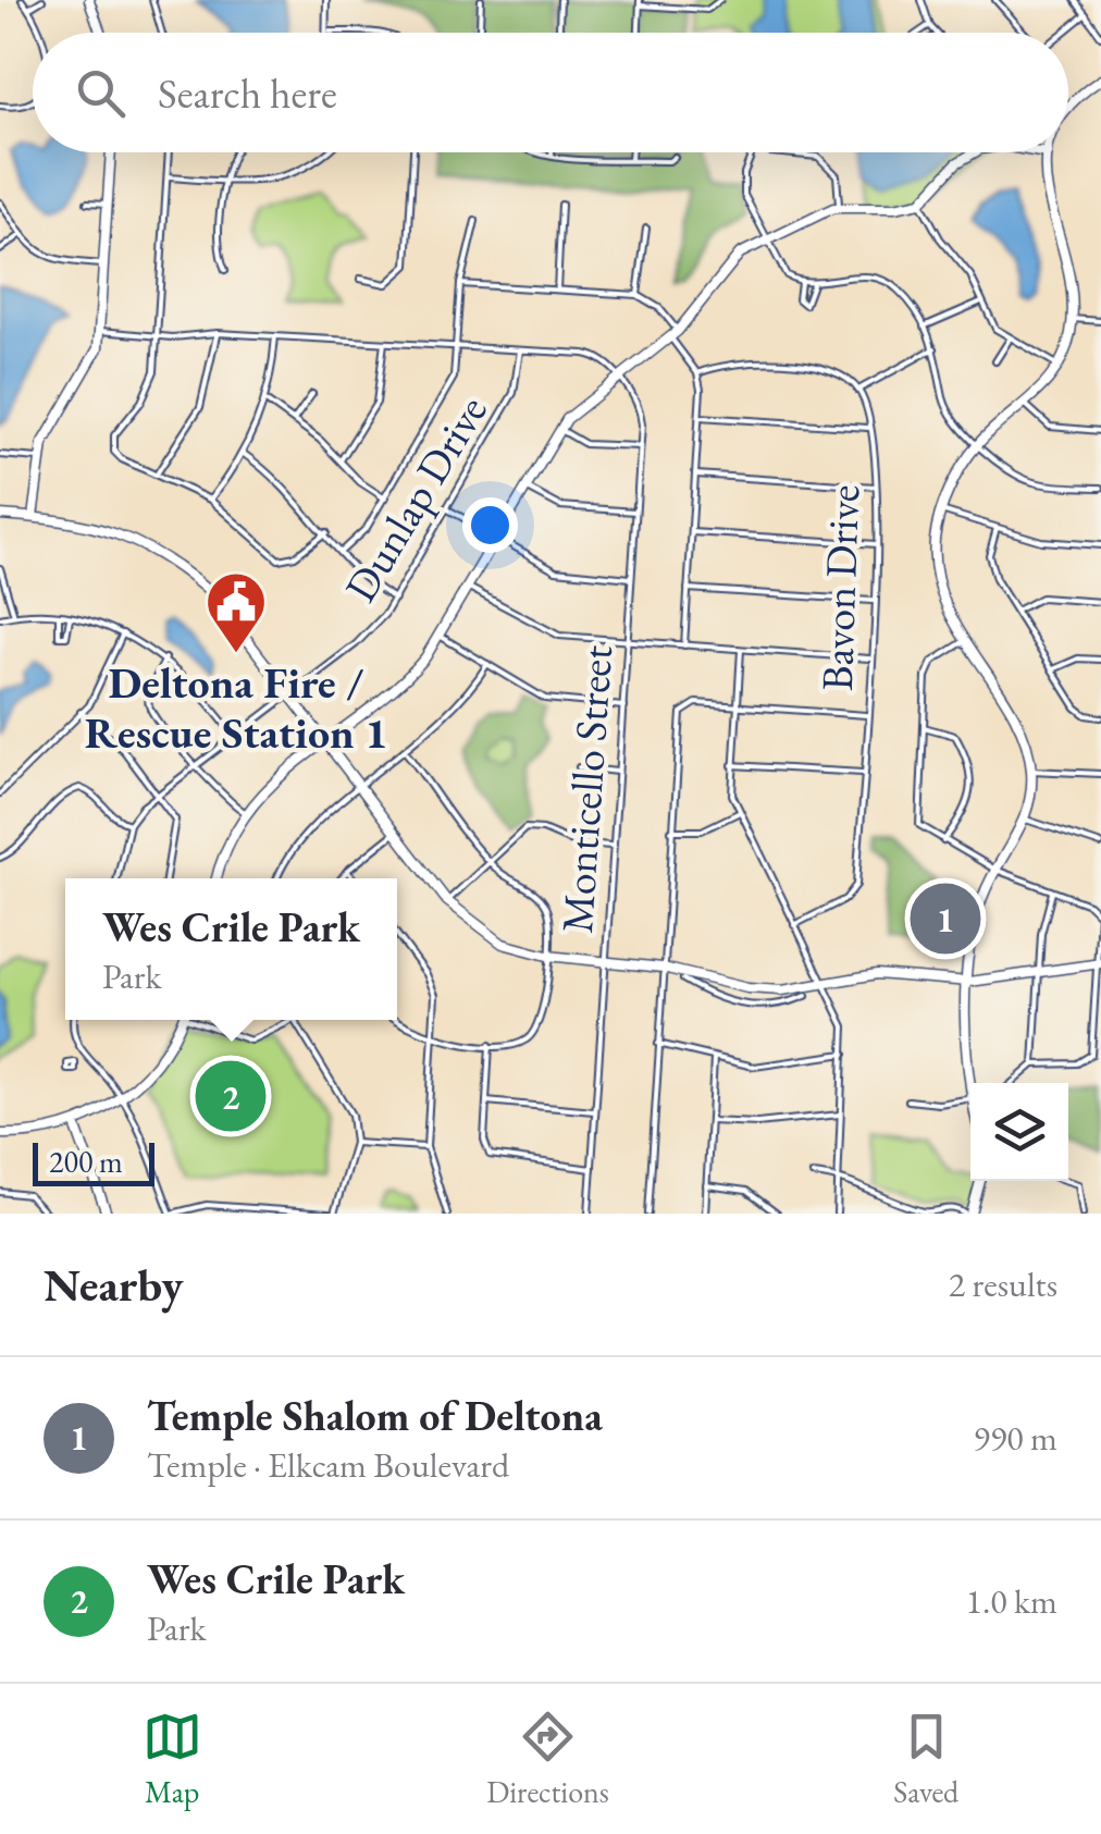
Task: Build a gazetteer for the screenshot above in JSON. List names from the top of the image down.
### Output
{
  "streets": {
    "street": ["Dunlap Drive", "Bavon Drive", "Monticello Street"]
  },
  "places": {
    "public building": ["Deltona Fire / Rescue Station 1"]
  },
  "scale_bar": "200 m",
  "page": {
    "search": "Search here",
    "pins": ["1", "2"],
    "popup": ["Wes Crile Park", "Park"],
    "scale": "200 m",
    "heading": ["Nearby", "2 results"],
    "list": [
      {
        "mark": "1",
        "name": "Temple Shalom of Deltona",
        "note": "Temple · Elkcam Boulevard",
        "value": "990 m"
      },
      {
        "mark": "2",
        "name": "Wes Crile Park",
        "note": "Park",
        "value": "1.0 km"
      }
    ],
    "nav": ["Map", "Directions", "Saved"]
  }
}
